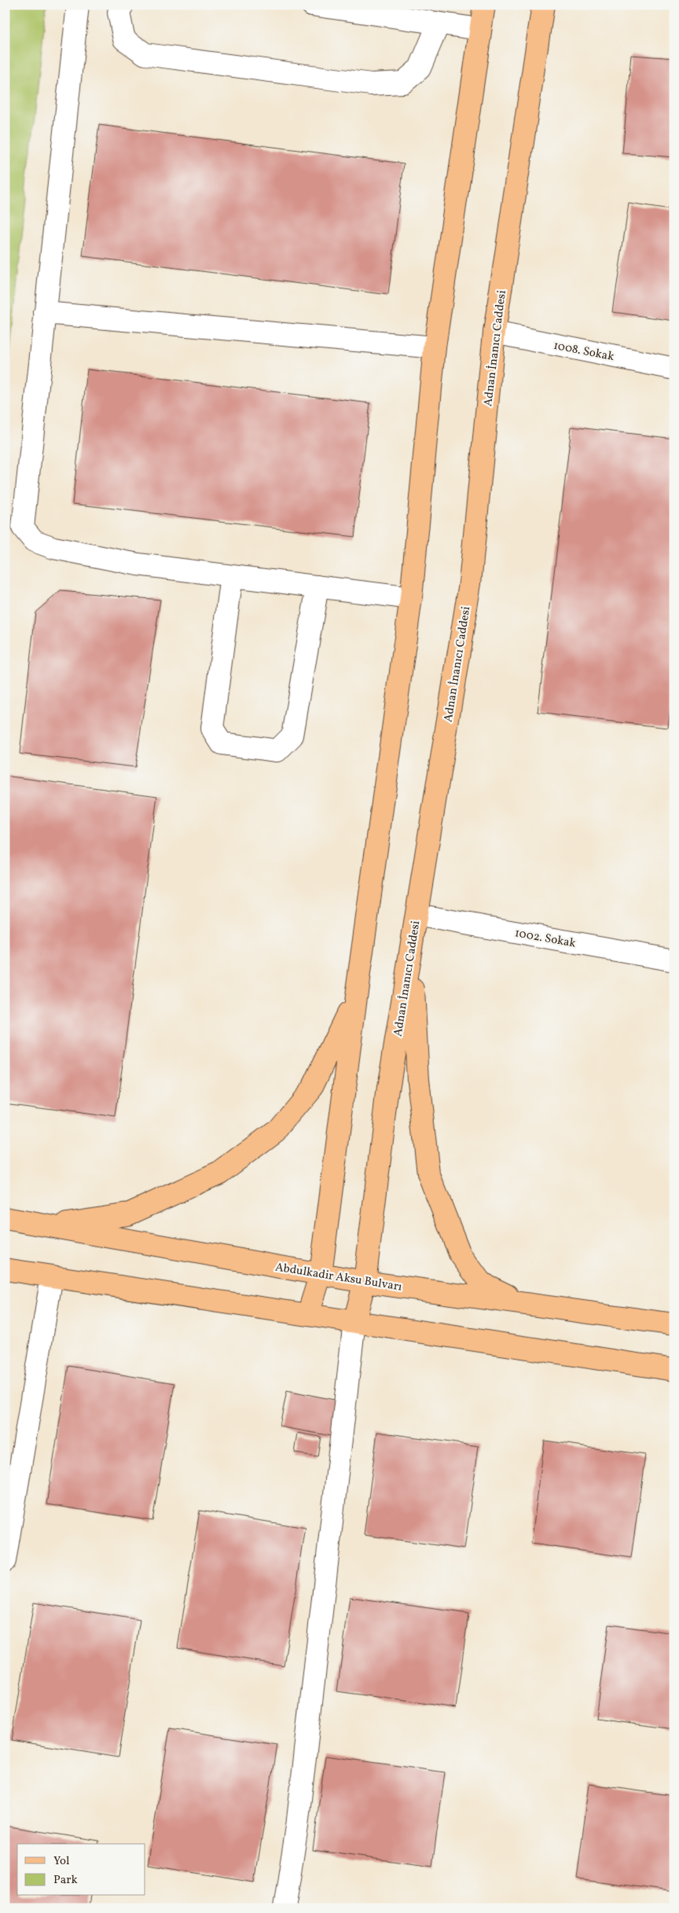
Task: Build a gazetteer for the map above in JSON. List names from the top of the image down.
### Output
{
  "streets": {
    "main road": ["Adnan İnanıcı Caddesi", "Abdulkadir Aksu Bulvarı"],
    "street": ["1008. Sokak", "1002. Sokak"]
  },
  "crossings": [
    ["Adnan İnanıcı Caddesi", "1008. Sokak"],
    ["Adnan İnanıcı Caddesi", "1002. Sokak"],
    ["Adnan İnanıcı Caddesi", "Abdulkadir Aksu Bulvarı"]
  ],
  "legend": ["Yol", "Park"]
}
